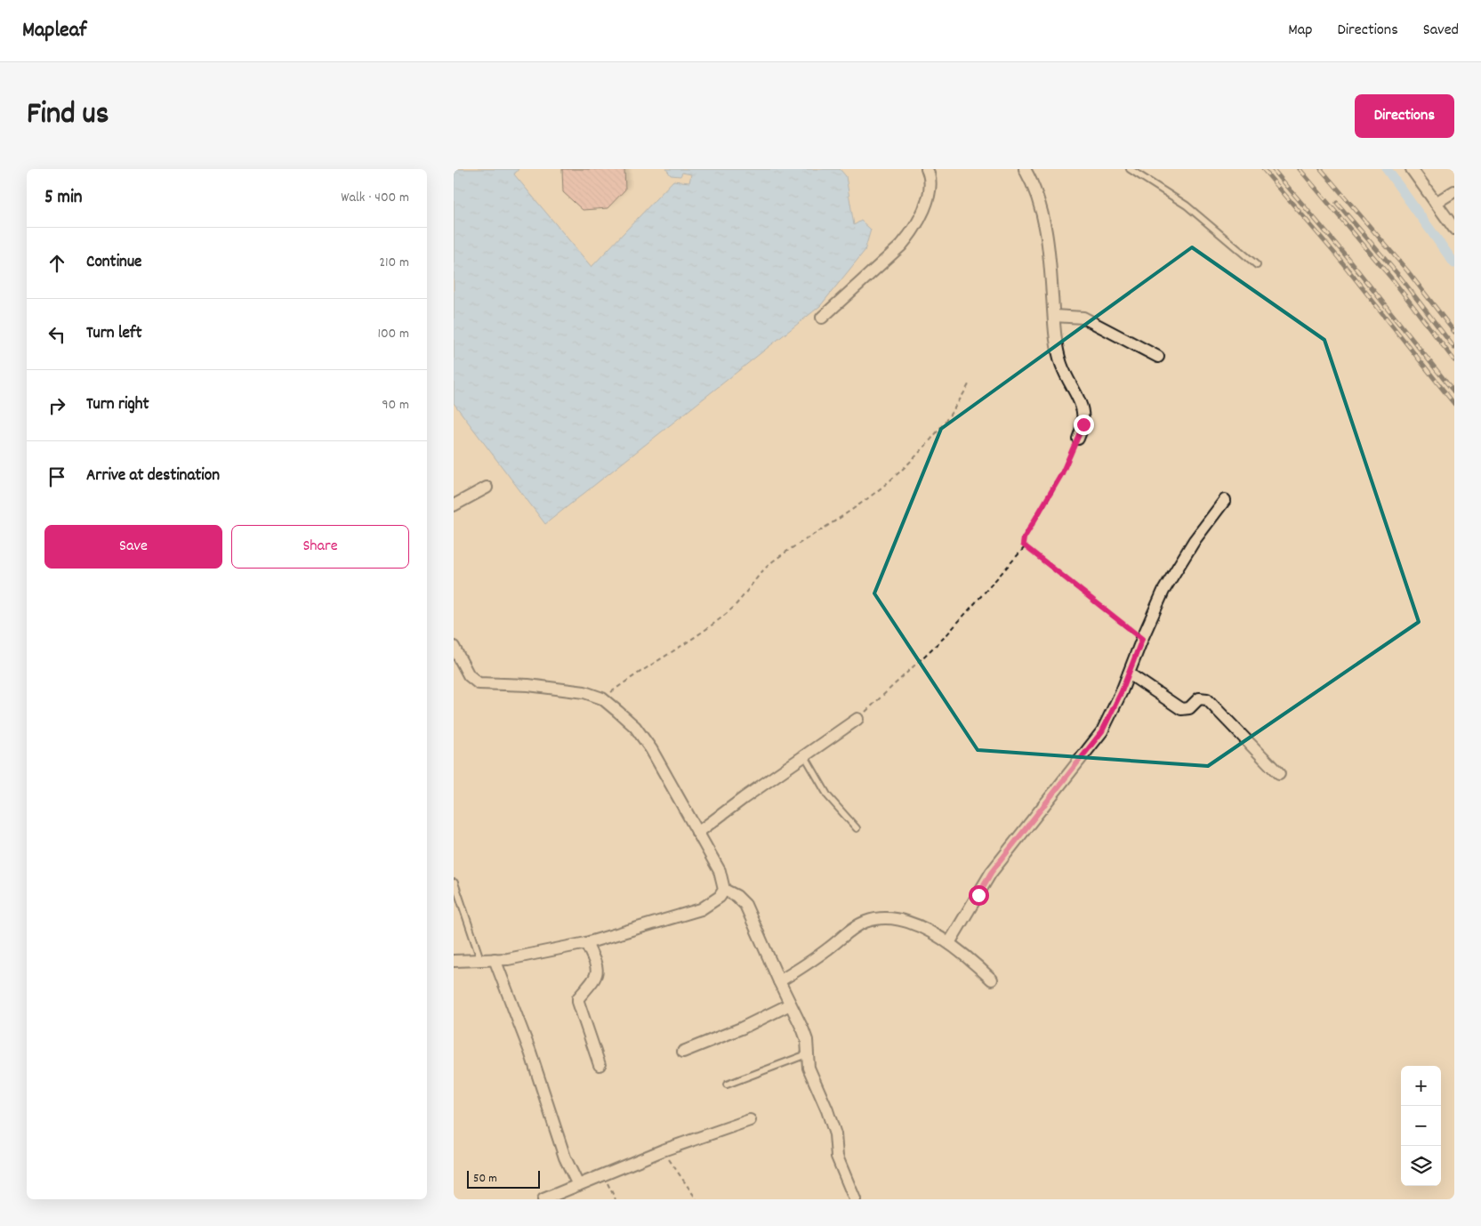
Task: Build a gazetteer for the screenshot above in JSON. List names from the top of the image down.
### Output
{
  "scale_bar": "50 m",
  "page": {
    "header": "Mapleaf",
    "nav": ["Map", "Directions", "Saved"],
    "title": "Find us",
    "buttons": [
      "Directions",
      ["Save", "Share"]
    ],
    "heading": ["5 min", "Walk · 400 m"],
    "list": [
      ["Continue", "210 m"],
      ["Turn left", "100 m"],
      ["Turn right", "90 m"],
      "Arrive at destination"
    ],
    "map_buttons": ["+", "−"],
    "scale": "50 m"
  }
}
